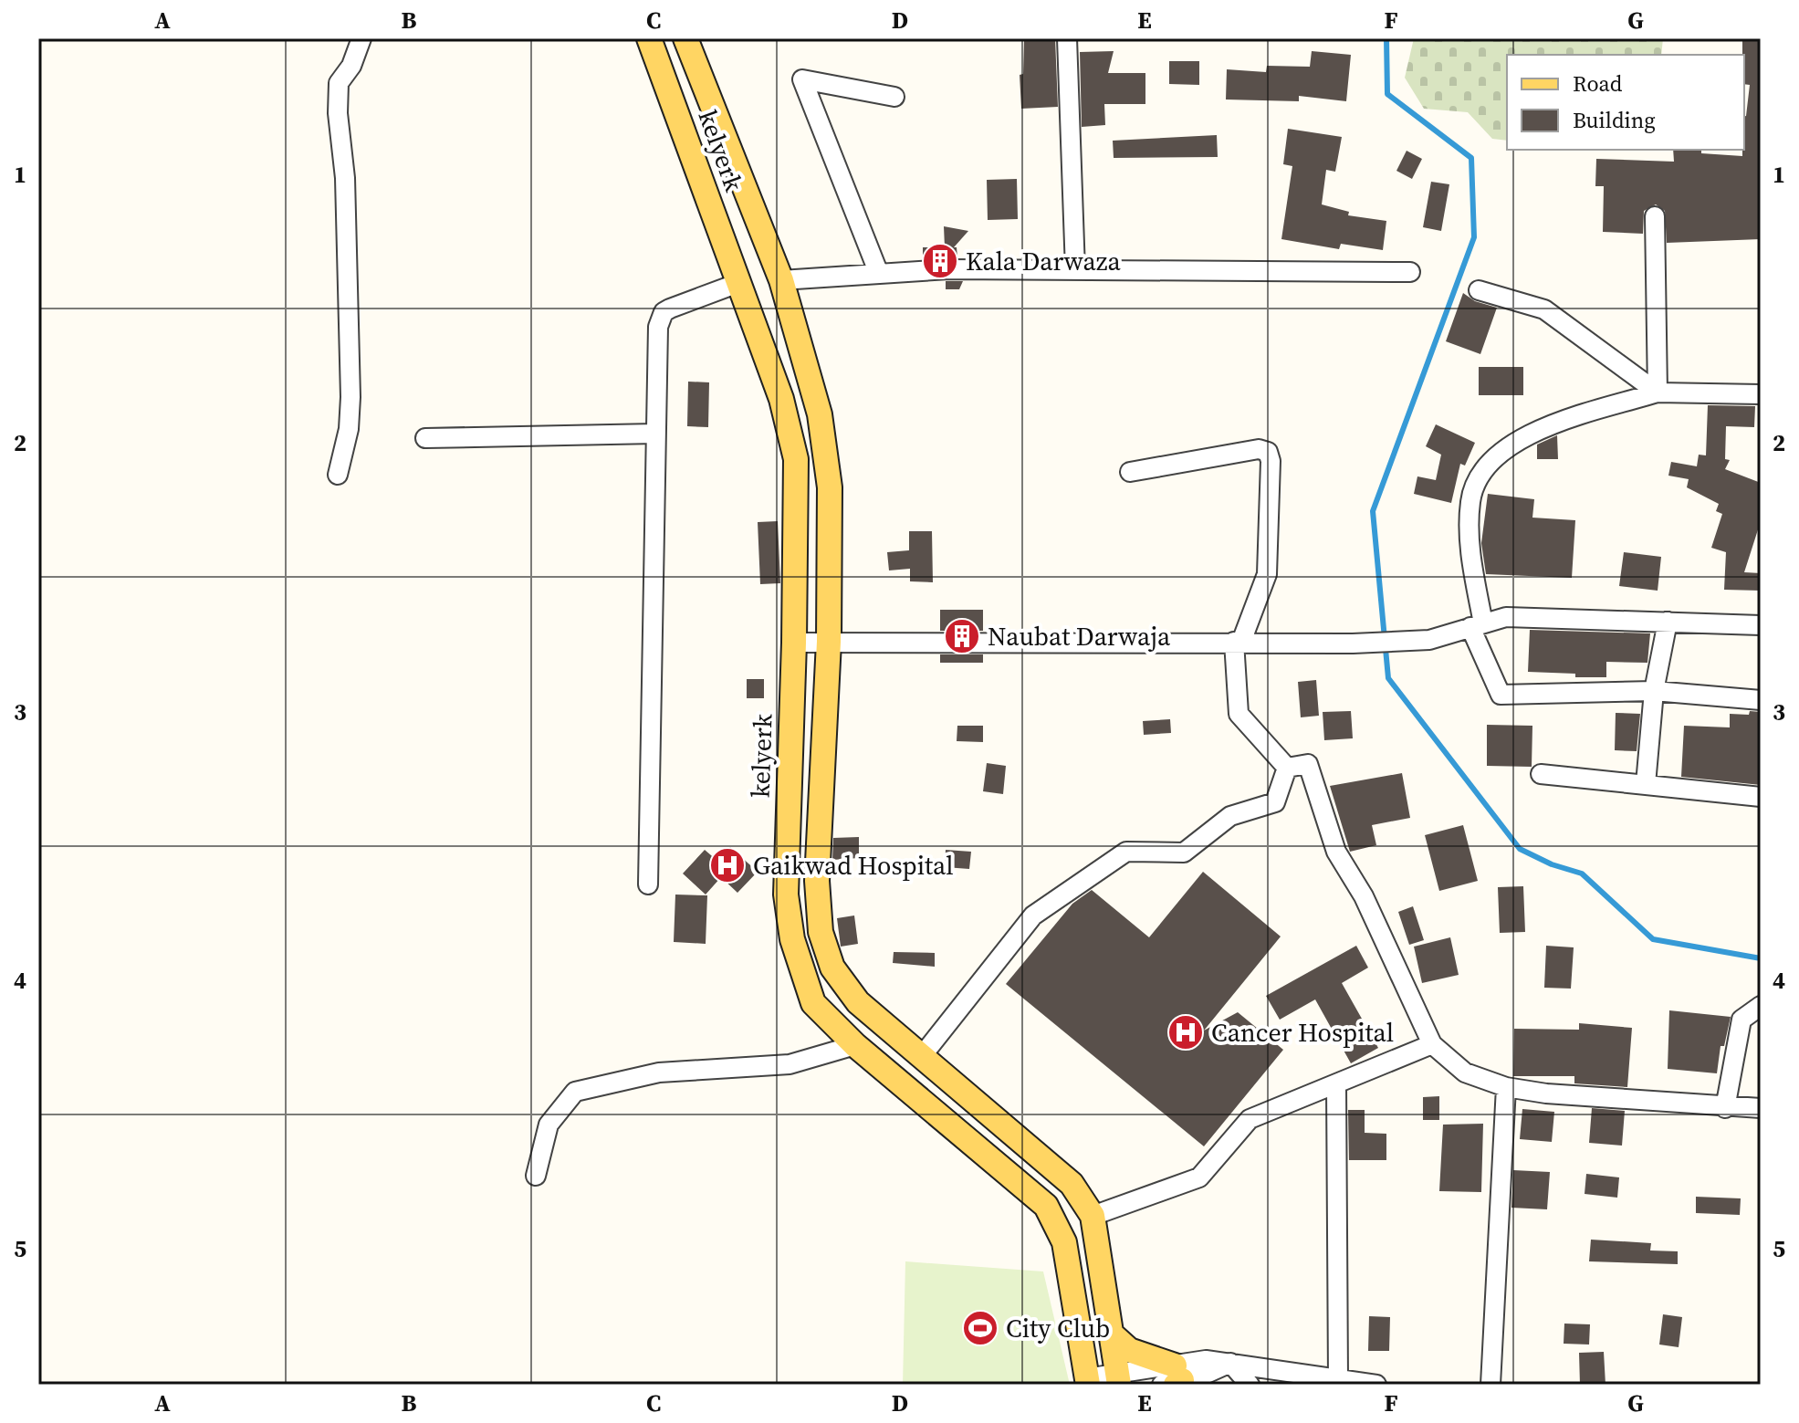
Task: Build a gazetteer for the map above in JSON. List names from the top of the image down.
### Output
{
  "streets": {
    "main road": ["kelyerk"]
  },
  "places": {
    "building": ["Kala Darwaza", "Naubat Darwaja"],
    "hospital": ["Gaikwad Hospital", "Cancer Hospital"],
    "sports": ["City Club"]
  },
  "legend": ["Road", "Building"],
  "grid": {
    "columns": [
      "A",
      "B",
      "C",
      "D",
      "E",
      "F",
      "G"
    ],
    "rows": [
      "1",
      "2",
      "3",
      "4",
      "5"
    ]
  }
}
